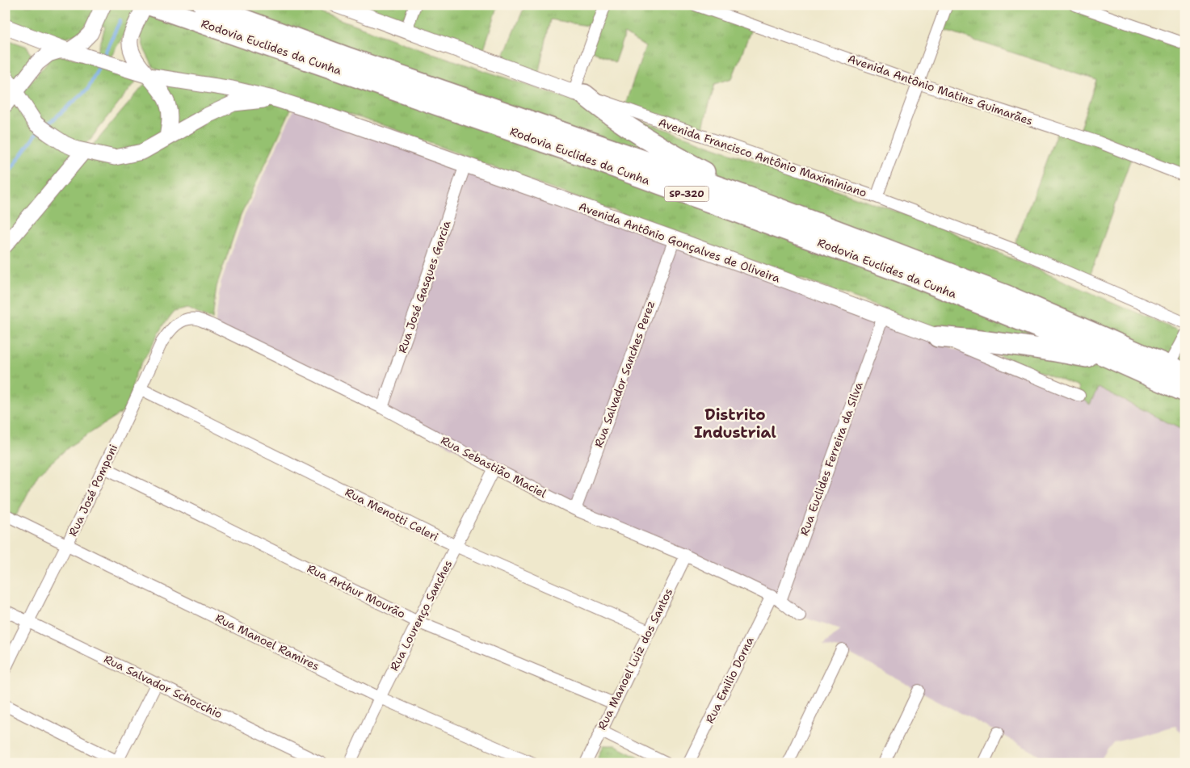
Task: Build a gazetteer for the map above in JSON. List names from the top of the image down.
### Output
{
  "streets": {
    "highway": ["Rodovia Euclides da Cunha", "SP-320"],
    "main road": ["Avenida Francisco Antônio Maximiniano", "Avenida Antônio Gonçalves de Oliveira"],
    "street": [
      "Avenida Antônio Matins Guimarães",
      "Rua José Gasques Garcia",
      "Rua Salvador Sanches Perez",
      "Rua Euclides Ferreira da Silva",
      "Rua Sebastião Maciel",
      "Rua José Pomponi",
      "Rua Menotti Celeri",
      "Rua Arthur Mourão",
      "Rua Lourenço Sanches",
      "Rua Manoel Ramires",
      "Rua Manoel Luiz dos Santos",
      "Rua Emilio Dorna",
      "Rua Salvador Schocchio"
    ]
  },
  "crossings": [
    ["Avenida Antônio Gonçalves de Oliveira", "Rua José Gasques Garcia"],
    ["Avenida Antônio Gonçalves de Oliveira", "Rua Salvador Sanches Perez"],
    ["Avenida Antônio Gonçalves de Oliveira", "Rua Euclides Ferreira da Silva"],
    ["Rua José Gasques Garcia", "Rua Sebastião Maciel"],
    ["Rua Salvador Sanches Perez", "Rua Sebastião Maciel"],
    ["Rua Euclides Ferreira da Silva", "Rua Sebastião Maciel"],
    ["Rua Euclides Ferreira da Silva", "Rua Emilio Dorna"],
    ["Rua Sebastião Maciel", "Rua José Pomponi"],
    ["Rua Sebastião Maciel", "Rua Lourenço Sanches"],
    ["Rua Sebastião Maciel", "Rua Manoel Luiz dos Santos"],
    ["Rua Sebastião Maciel", "Rua Emilio Dorna"],
    ["Rua José Pomponi", "Rua Menotti Celeri"],
    ["Rua José Pomponi", "Rua Arthur Mourão"],
    ["Rua José Pomponi", "Rua Manoel Ramires"],
    ["Rua José Pomponi", "Rua Salvador Schocchio"],
    ["Rua Menotti Celeri", "Rua Lourenço Sanches"],
    ["Rua Menotti Celeri", "Rua Manoel Luiz dos Santos"],
    ["Rua Arthur Mourão", "Rua Lourenço Sanches"],
    ["Rua Arthur Mourão", "Rua Manoel Luiz dos Santos"],
    ["Rua Lourenço Sanches", "Rua Manoel Ramires"]
  ],
  "districts": ["Distrito Industrial"]
}
